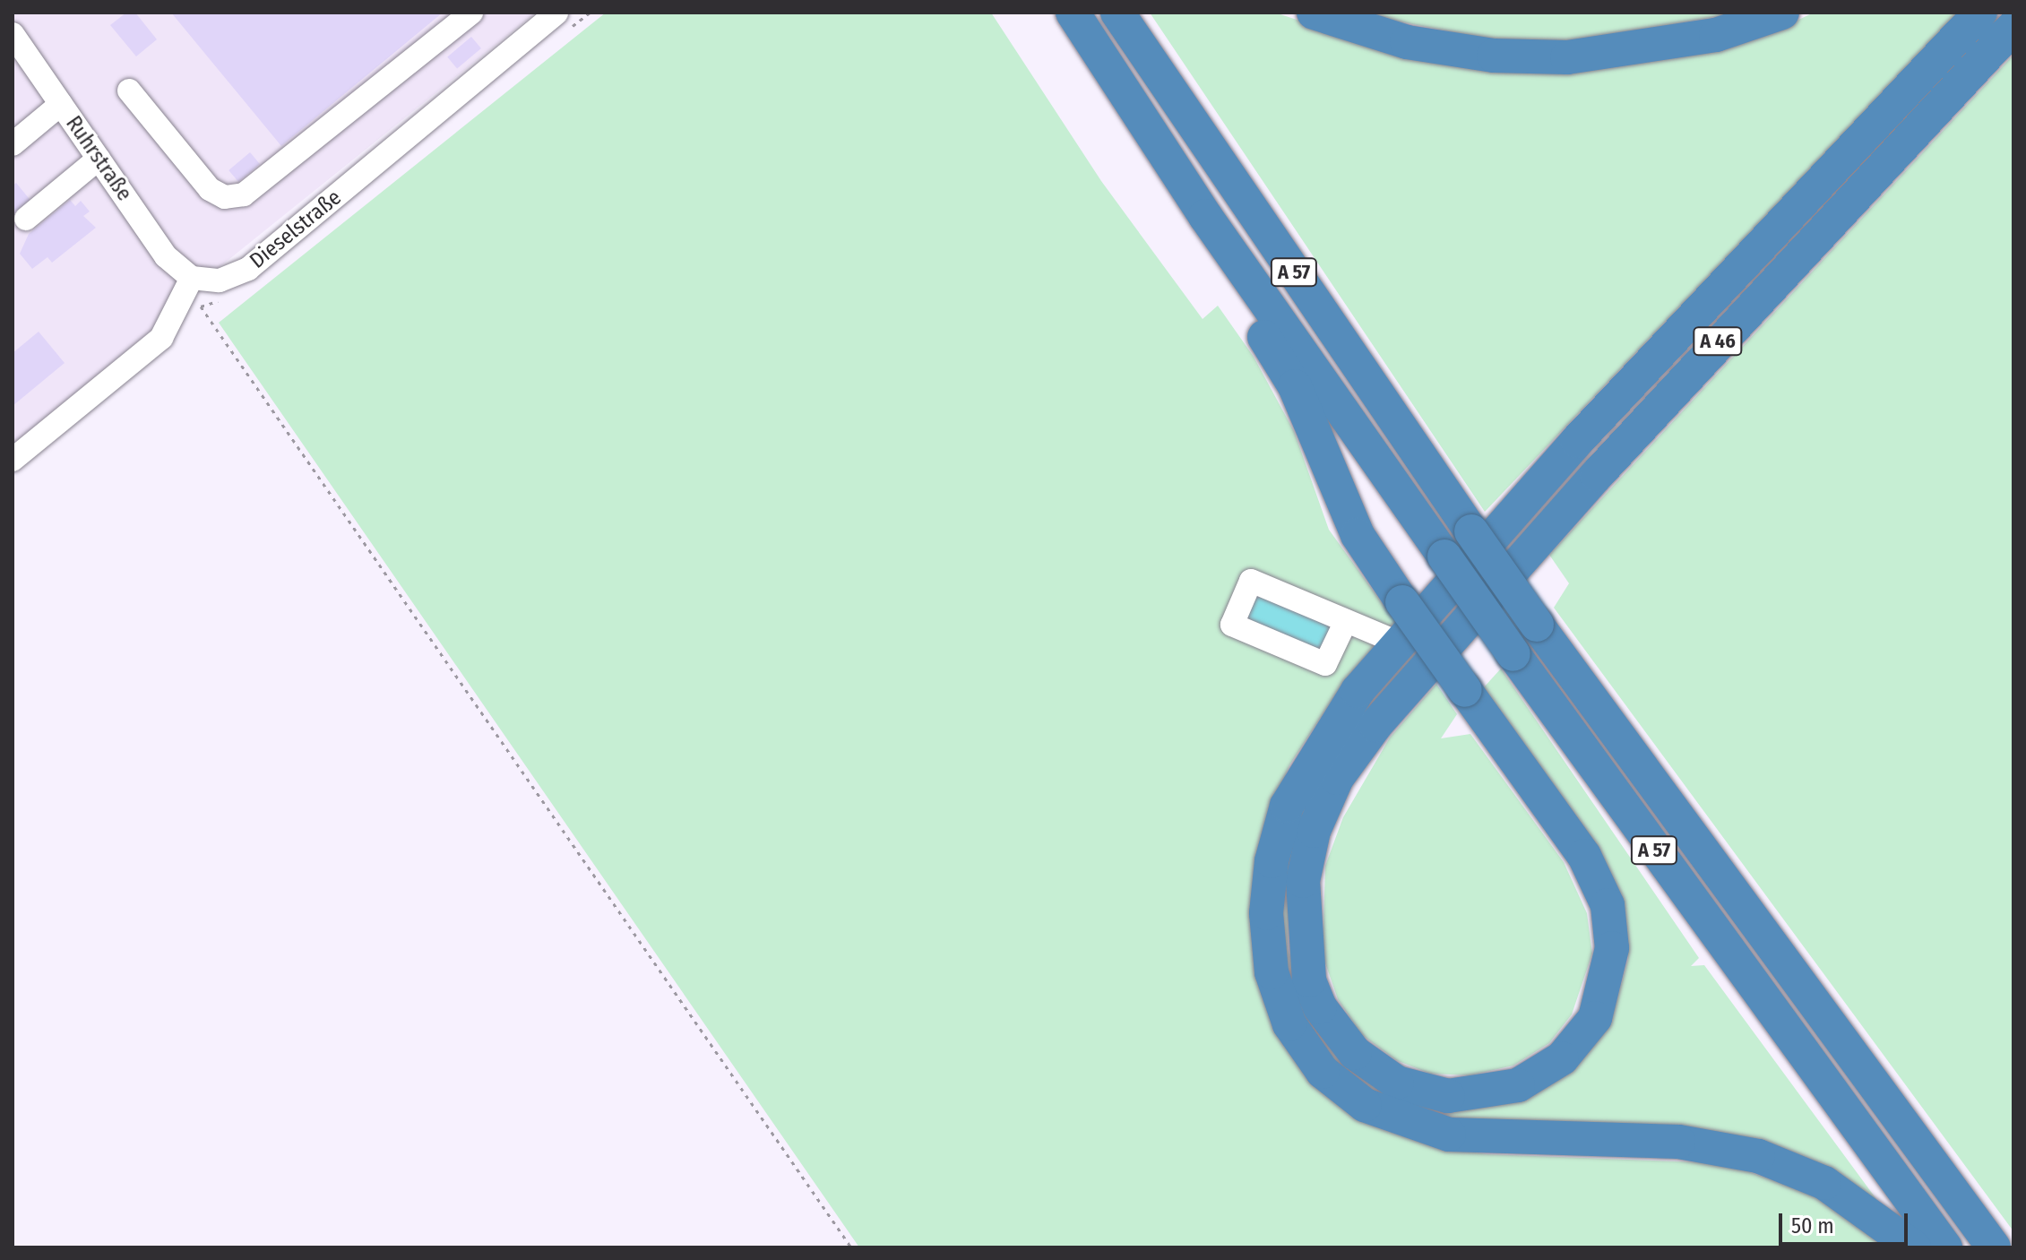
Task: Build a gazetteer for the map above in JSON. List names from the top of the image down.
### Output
{
  "streets": {
    "highway": ["A 57", "A 46"],
    "street": ["Ruhrstraße", "Dieselstraße"]
  },
  "crossings": [
    ["Ruhrstraße", "Dieselstraße"],
    ["A 57", "A 46"]
  ],
  "scale_bar": "50 m"
}
